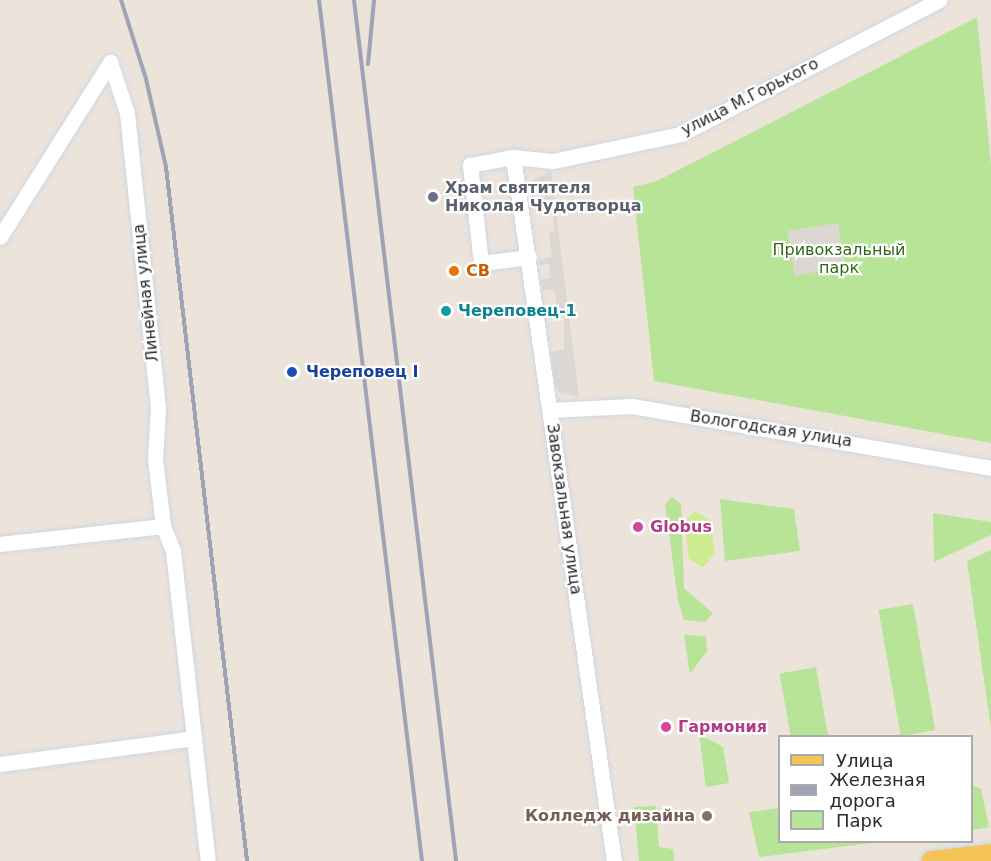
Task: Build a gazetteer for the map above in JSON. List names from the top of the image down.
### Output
{
  "streets": {
    "street": [
      "улица М.Горького",
      "Линейная улица",
      "Вологодская улица",
      "Завокзальная улица"
    ]
  },
  "crossings": [
    ["улица М.Горького", "Завокзальная улица"],
    ["Вологодская улица", "Завокзальная улица"]
  ],
  "parks": ["Привокзальный парк"],
  "places": [
    "Храм святителя Николая Чудотворца",
    "СВ",
    "Череповец-1",
    "Череповец I",
    "Globus",
    "Гармония",
    "Колледж дизайна"
  ],
  "legend": ["Улица", "Железная дорога", "Парк"]
}
